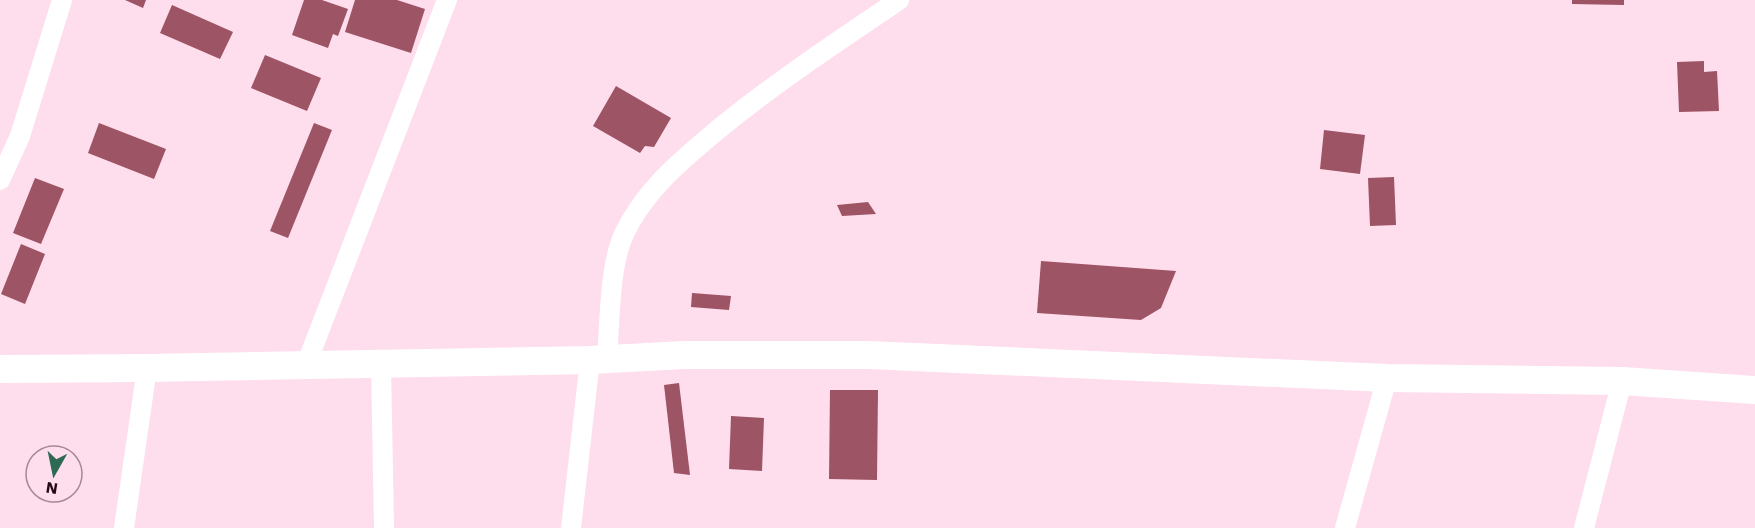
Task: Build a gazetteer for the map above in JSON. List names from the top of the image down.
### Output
{
  "north": "bottom"
}
